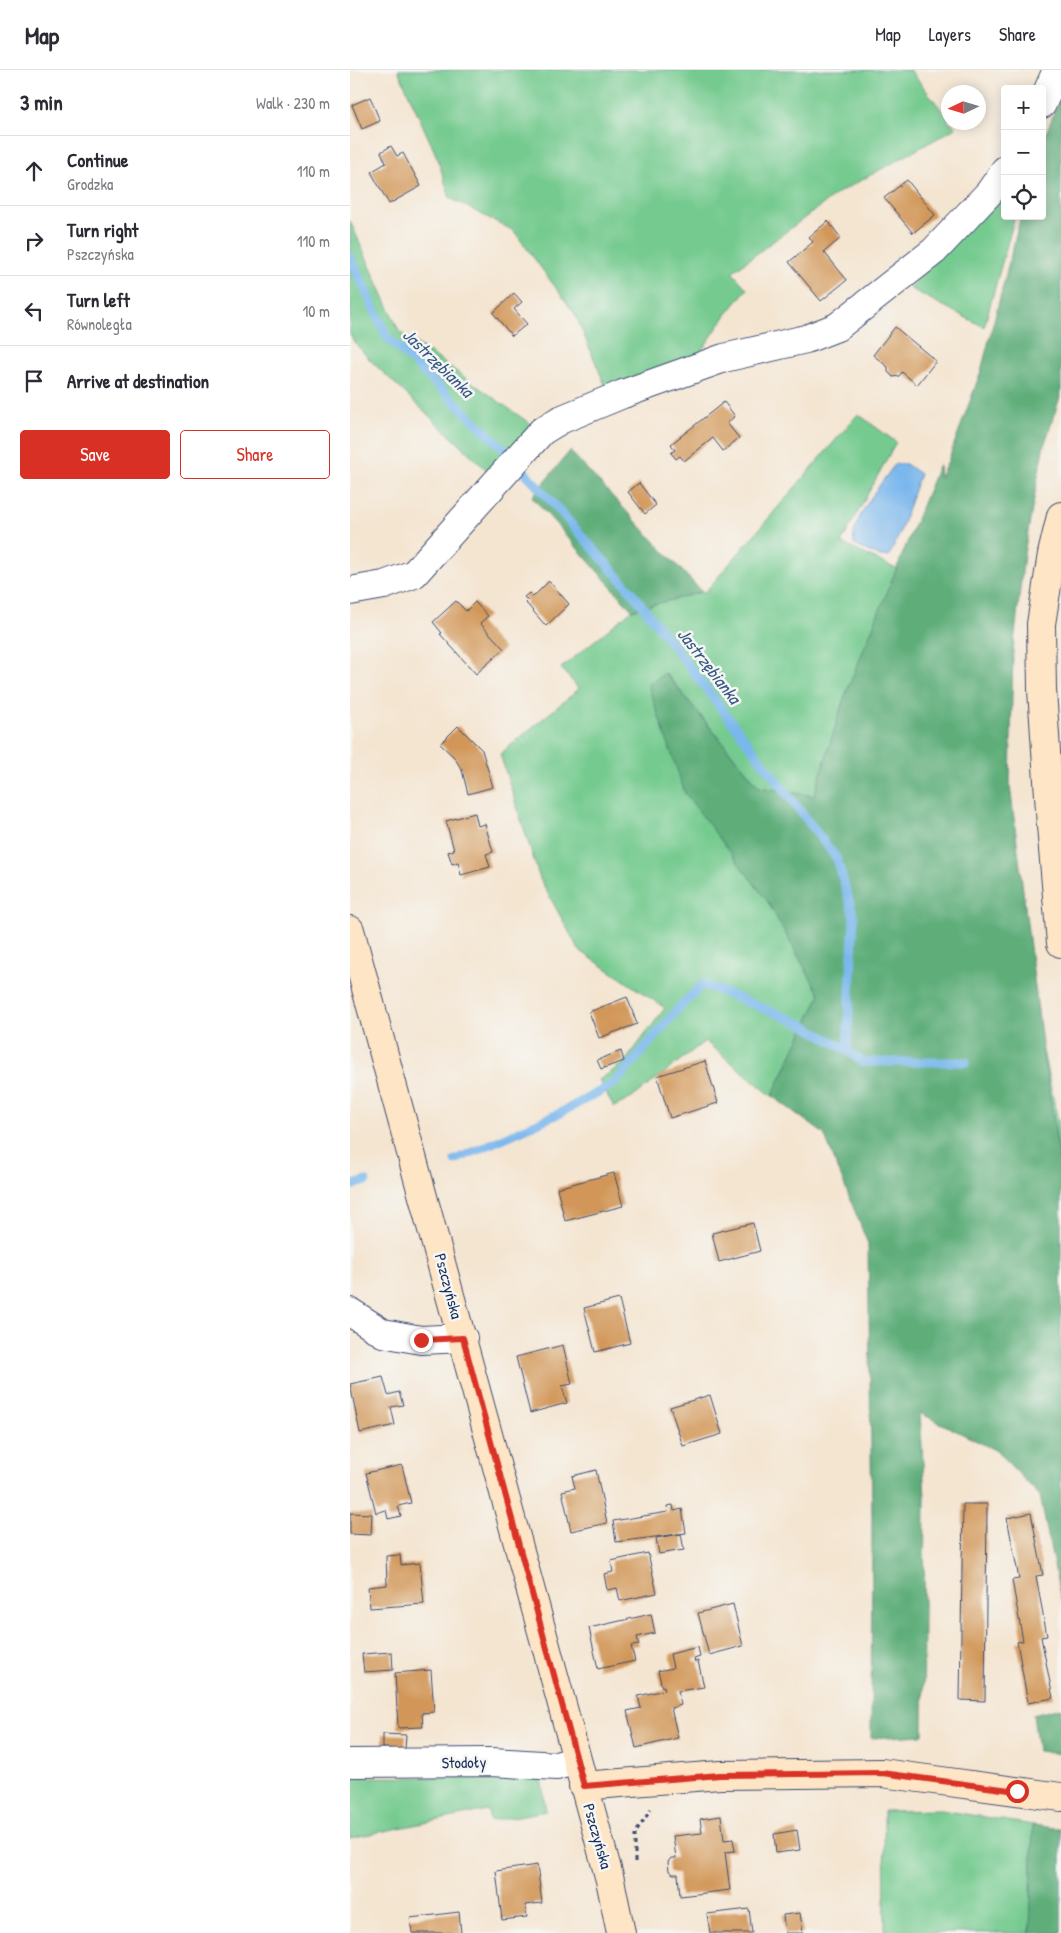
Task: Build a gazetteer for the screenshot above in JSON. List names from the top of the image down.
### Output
{
  "streets": {
    "street": ["Pszczyńska", "Stodoły"]
  },
  "crossings": [
    ["Pszczyńska", "Stodoły"]
  ],
  "water": ["Jastrzębianka"],
  "north": "left",
  "page": {
    "header": "Map",
    "nav": ["Map", "Layers", "Share"],
    "heading": ["3 min", "Walk · 230 m"],
    "map_buttons": ["+", "−"],
    "list": [
      ["Continue", "Grodzka", "110 m"],
      ["Turn right", "Pszczyńska", "110 m"],
      ["Turn left", "Równoległa", "10 m"],
      "Arrive at destination"
    ],
    "buttons": ["Save", "Share"]
  }
}
